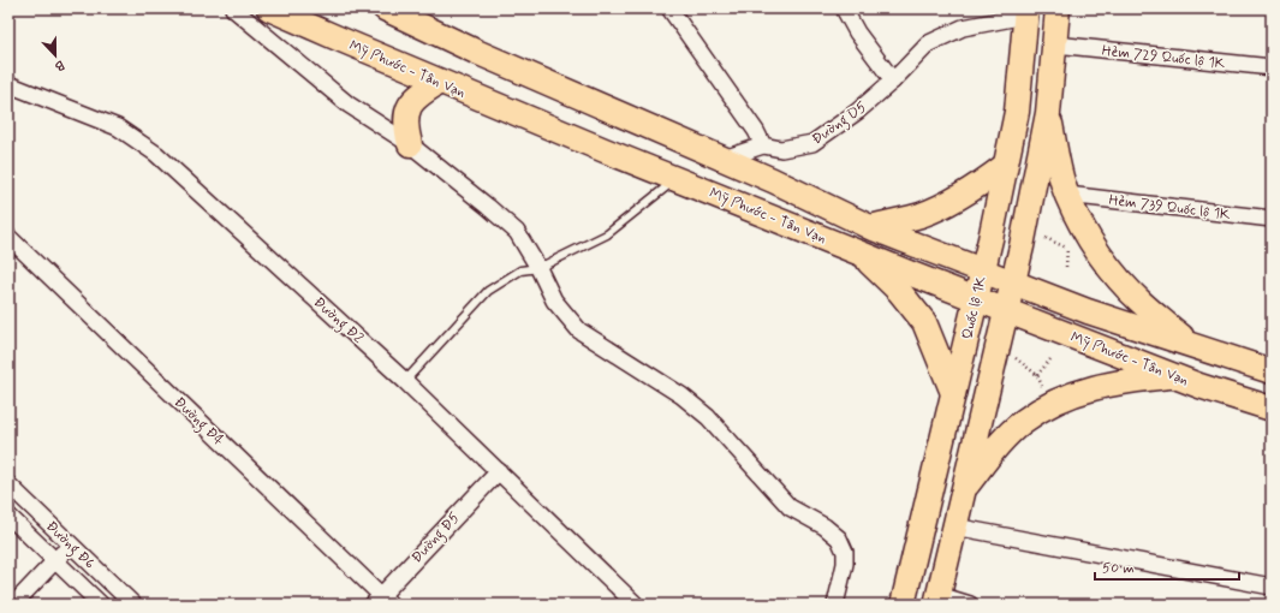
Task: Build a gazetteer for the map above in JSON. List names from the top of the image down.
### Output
{
  "streets": {
    "main road": ["Mỹ Phước - Tân Vạn", "Quốc lộ 1K"],
    "street": [
      "Hẻm 729 Quốc lộ 1K",
      "Đường D5",
      "Hẻm 739 Quốc lộ 1K",
      "Đường Đ2",
      "Đường Đ4",
      "Đường Đ5",
      "Đường Đ6"
    ]
  },
  "crossings": [
    ["Mỹ Phước - Tân Vạn", "Quốc lộ 1K"],
    ["Đường D5", "Quốc lộ 1K"],
    ["Đường Đ2", "Đường Đ5"],
    ["Đường Đ4", "Đường Đ5"]
  ],
  "scale_bar": "50 m",
  "north": "bottom"
}
